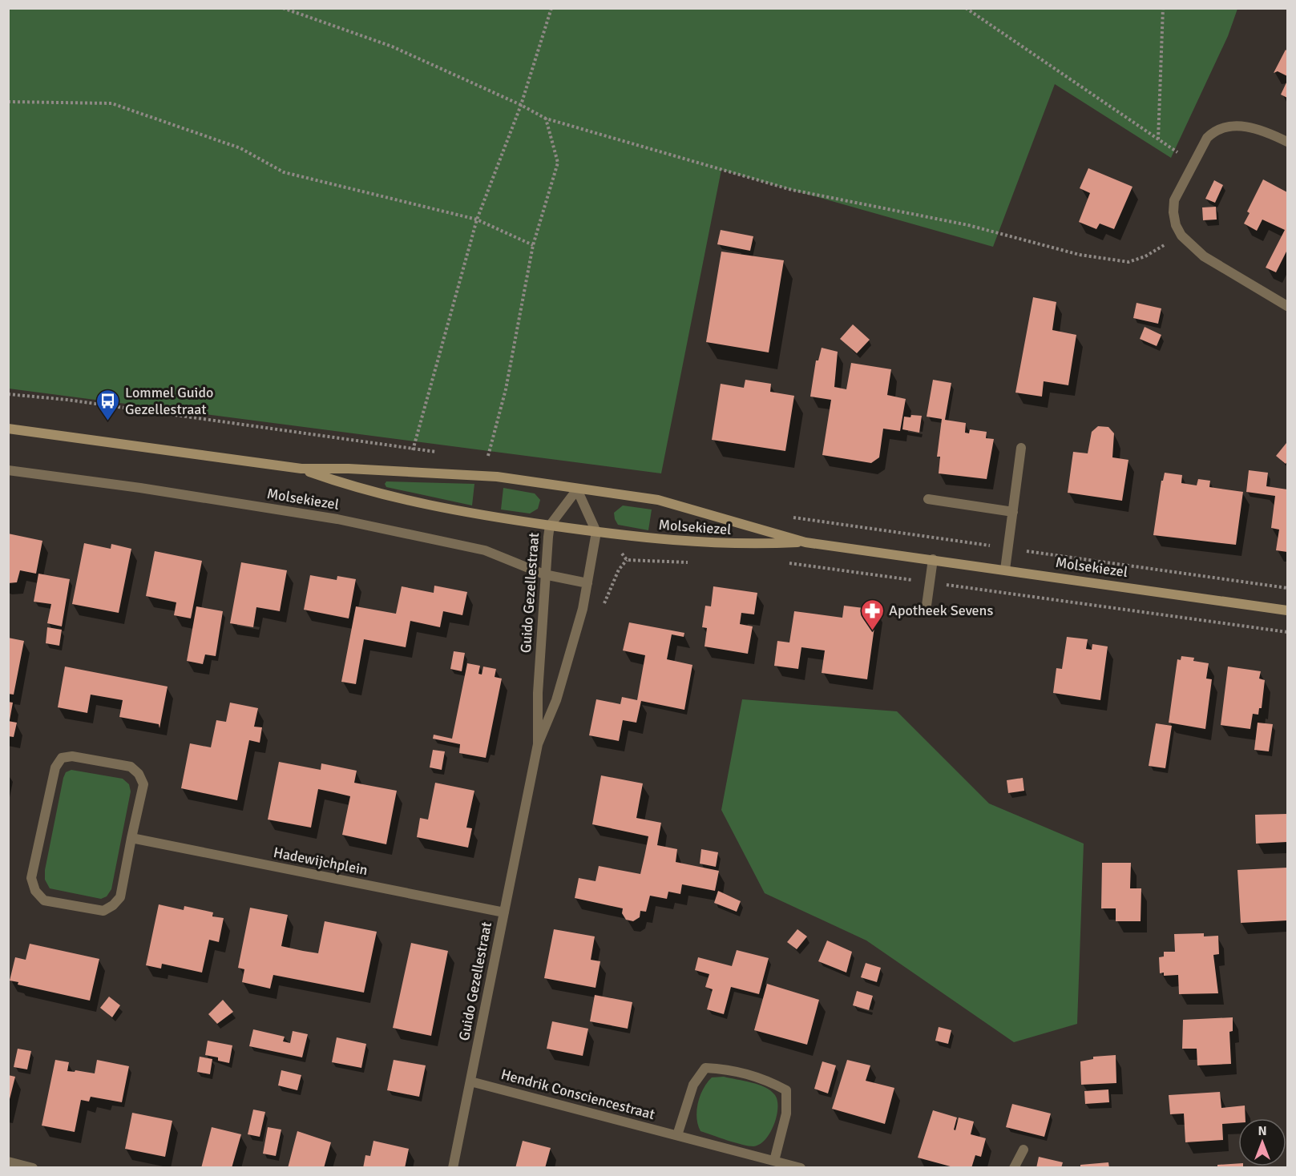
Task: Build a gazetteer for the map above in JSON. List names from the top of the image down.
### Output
{
  "streets": {
    "main road": ["Molsekiezel"],
    "street": ["Guido Gezellestraat", "Hadewijchplein", "Hendrik Consciencestraat"]
  },
  "crossings": [
    ["Molsekiezel", "Guido Gezellestraat"],
    ["Guido Gezellestraat", "Hadewijchplein"],
    ["Guido Gezellestraat", "Hendrik Consciencestraat"]
  ],
  "places": {
    "bus stop": ["Lommel Guido Gezellestraat"],
    "pharmacy": ["Apotheek Sevens"]
  },
  "north": "top"
}
